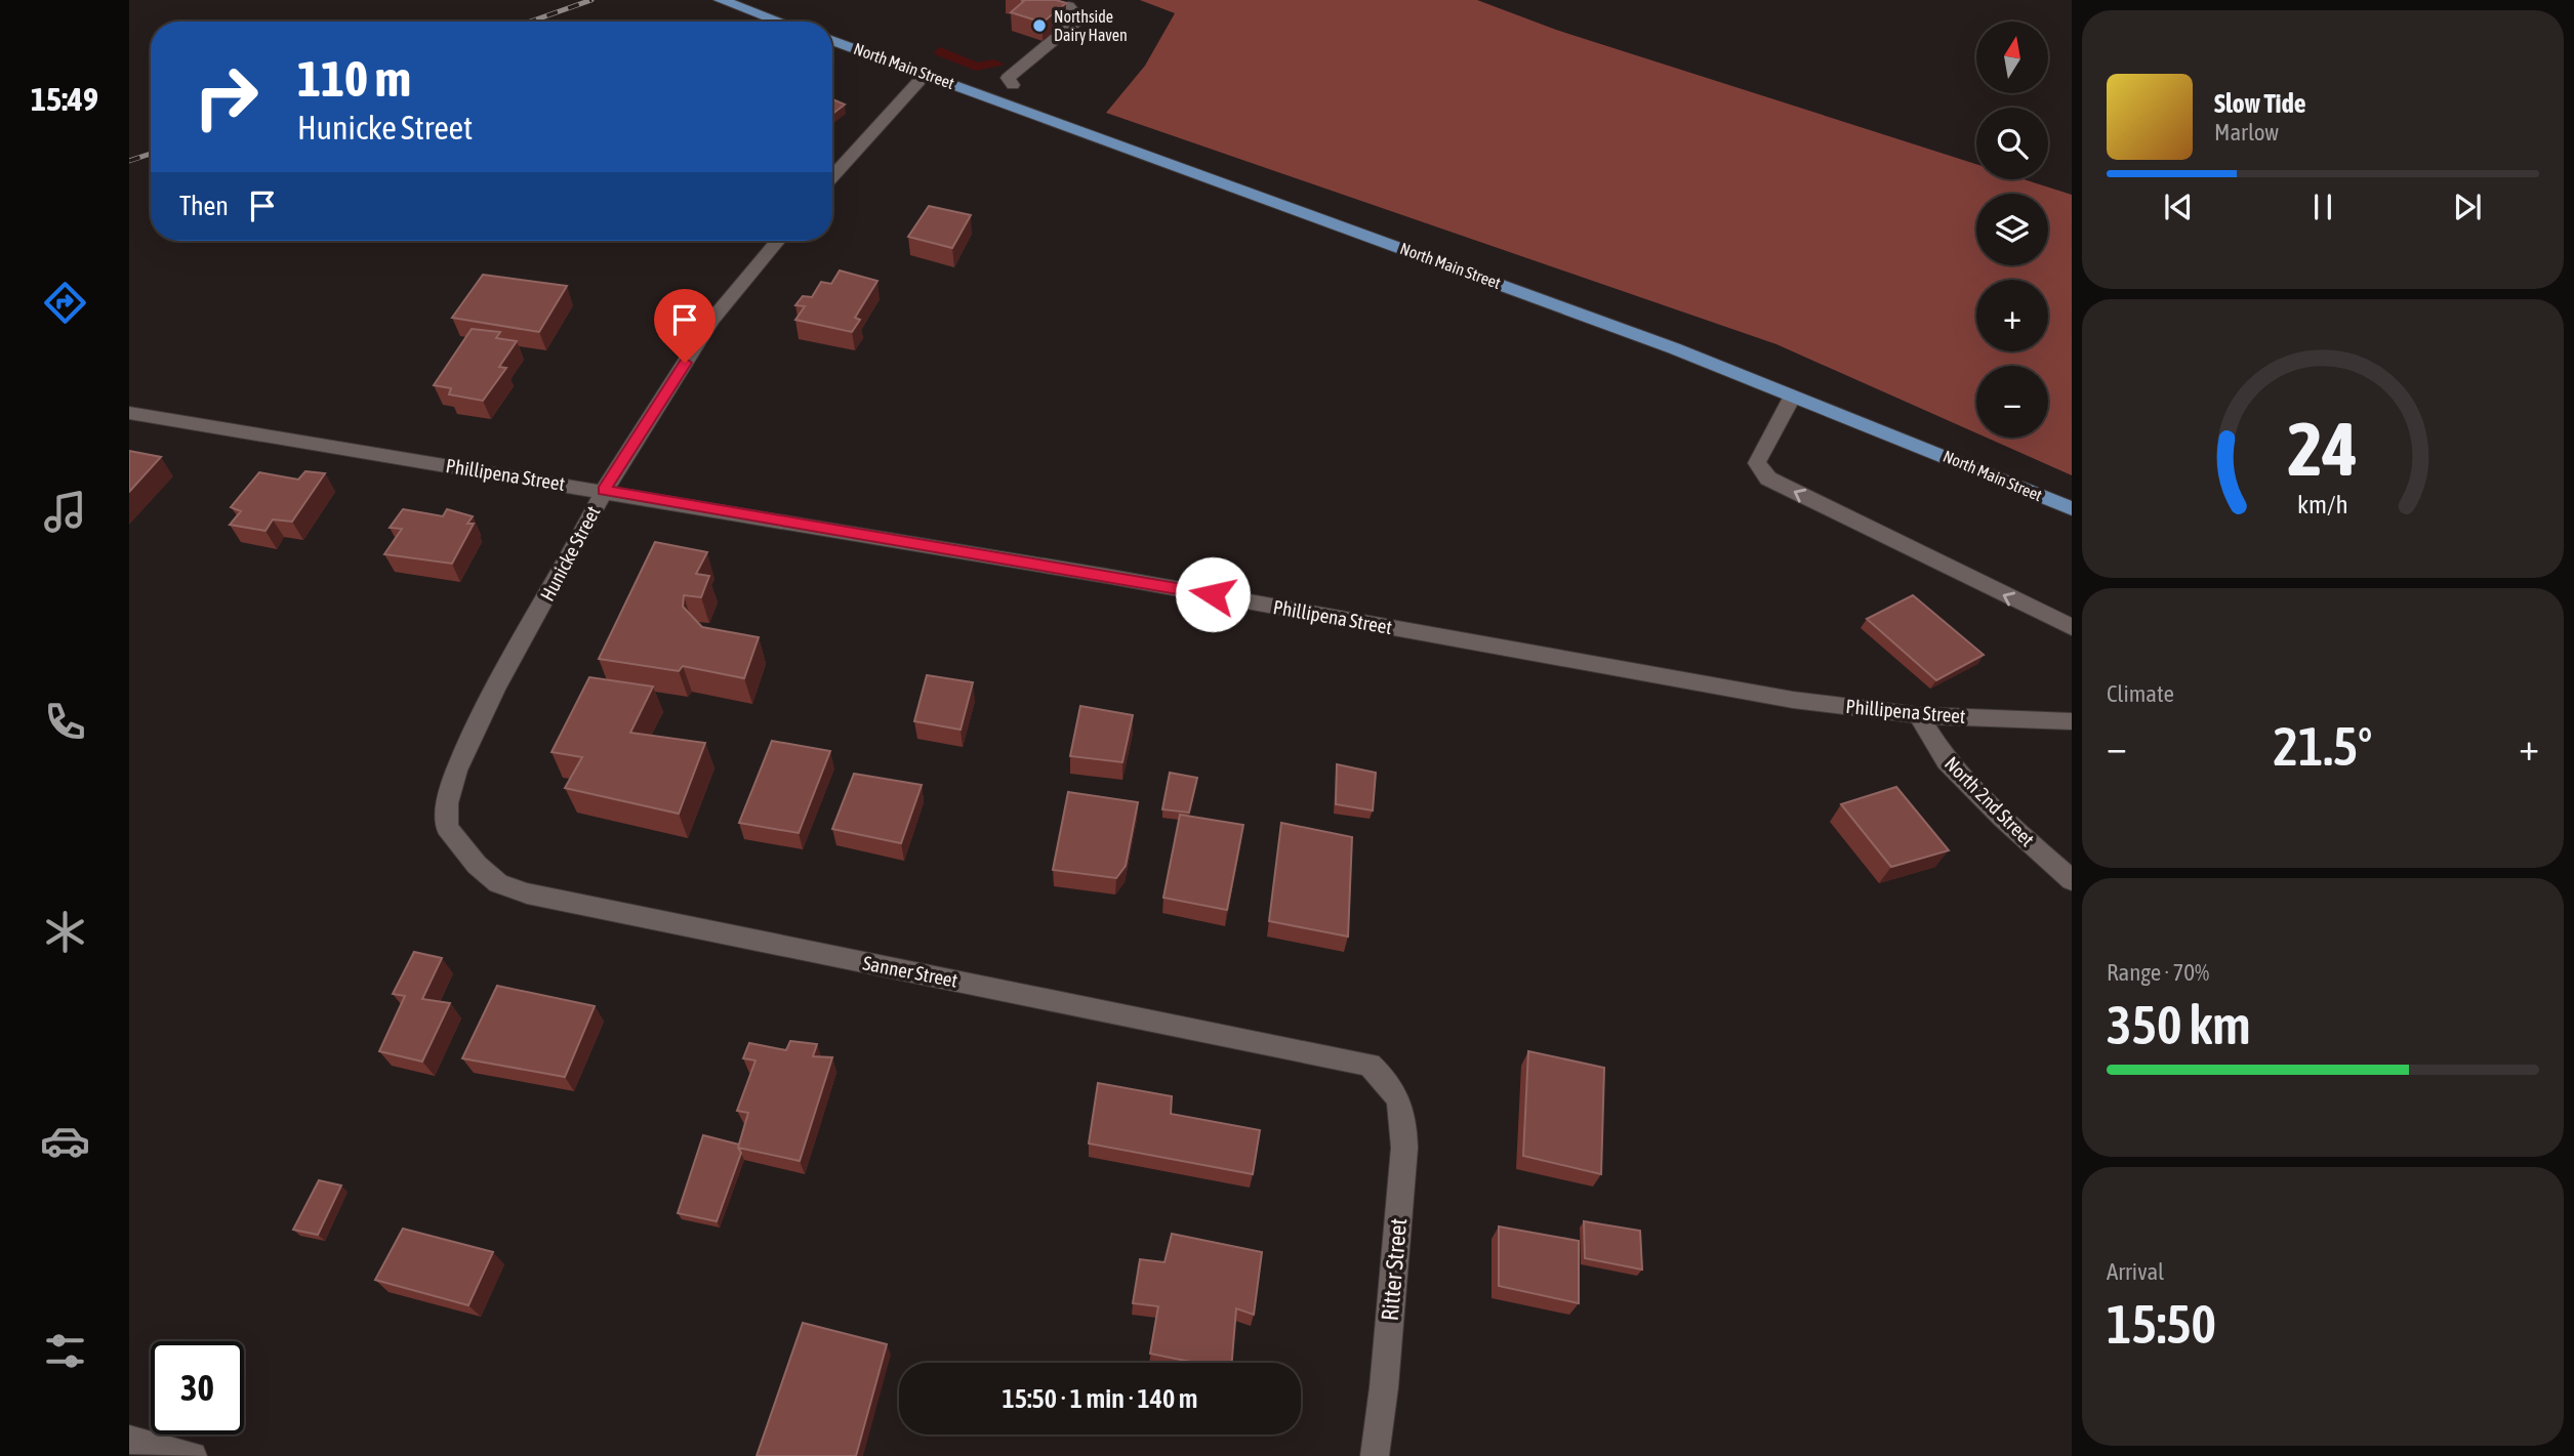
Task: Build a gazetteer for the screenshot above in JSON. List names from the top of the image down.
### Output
{
  "streets": {
    "main road": ["North Main Street"],
    "street": [
      "Phillipena Street",
      "Hunicke Street",
      "North 2nd Street",
      "Sanner Street",
      "Ritter Street"
    ]
  },
  "crossings": [
    ["Phillipena Street", "Hunicke Street"],
    ["Phillipena Street", "North 2nd Street"],
    ["Hunicke Street", "Sanner Street"],
    ["Sanner Street", "Ritter Street"]
  ],
  "places": ["Northside Dairy Haven"],
  "north": "top",
  "page": {
    "tabs": "15:49",
    "map_buttons": ["+", "−"],
    "turn": ["110 m", "Hunicke Street"],
    "song": ["Slow Tide", "Marlow"],
    "then": "Then",
    "tile": [
      "Climate",
      ["Range · 70%", "350 km"],
      ["Arrival", "15:50"]
    ],
    "heat": ["−", "21.5°", "+"],
    "limit": "30",
    "trip": "15:50 · 1 min · 140 m",
    "gauge": ["24", "km/h"]
  }
}
